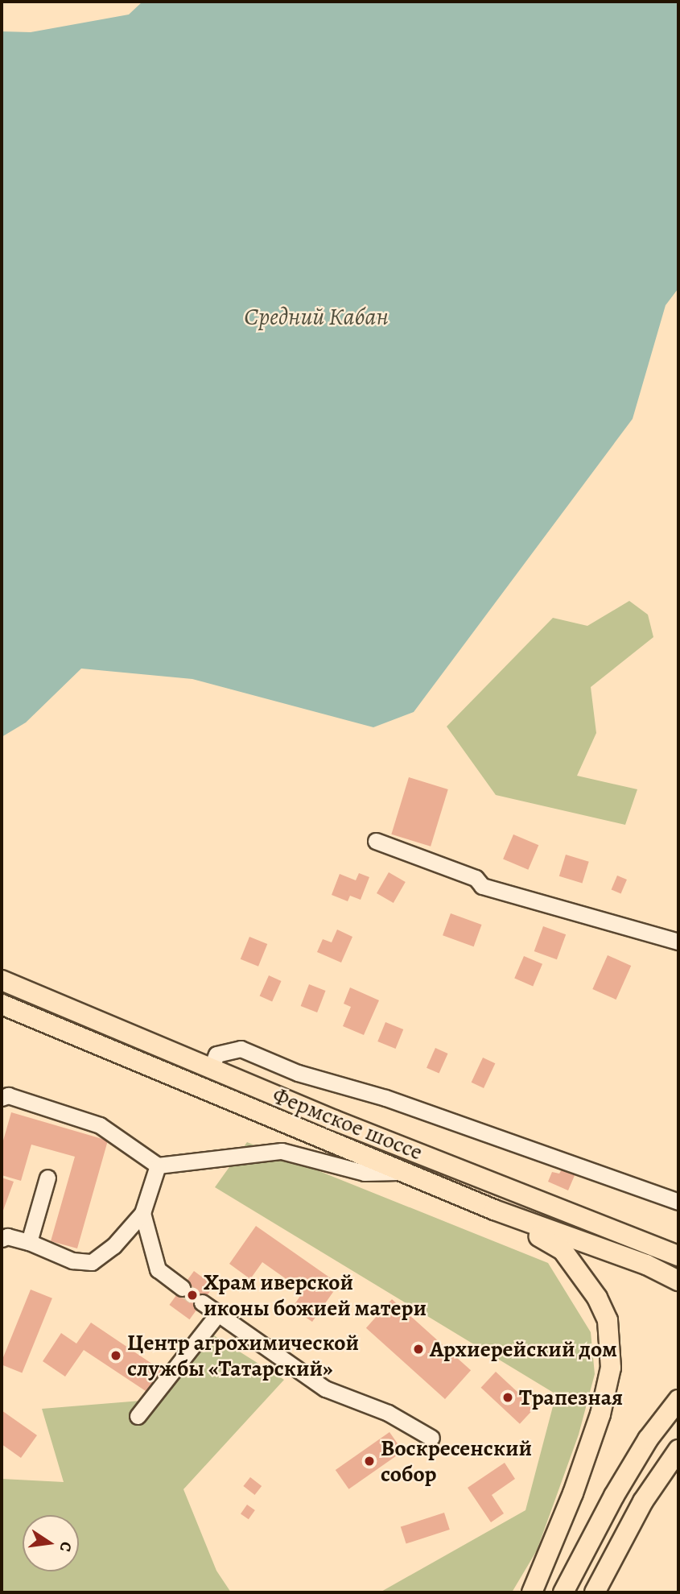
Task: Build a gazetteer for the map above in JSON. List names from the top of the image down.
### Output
{
  "streets": {
    "main road": ["Фермское шоссе"]
  },
  "water": ["Средний Кабан"],
  "places": [
    "Храм иверской иконы божией матери",
    "Архиерейский дом",
    "Центр агрохимической службы «Татарский»",
    "Трапезная",
    "Воскресенский собор"
  ],
  "north": "right"
}
